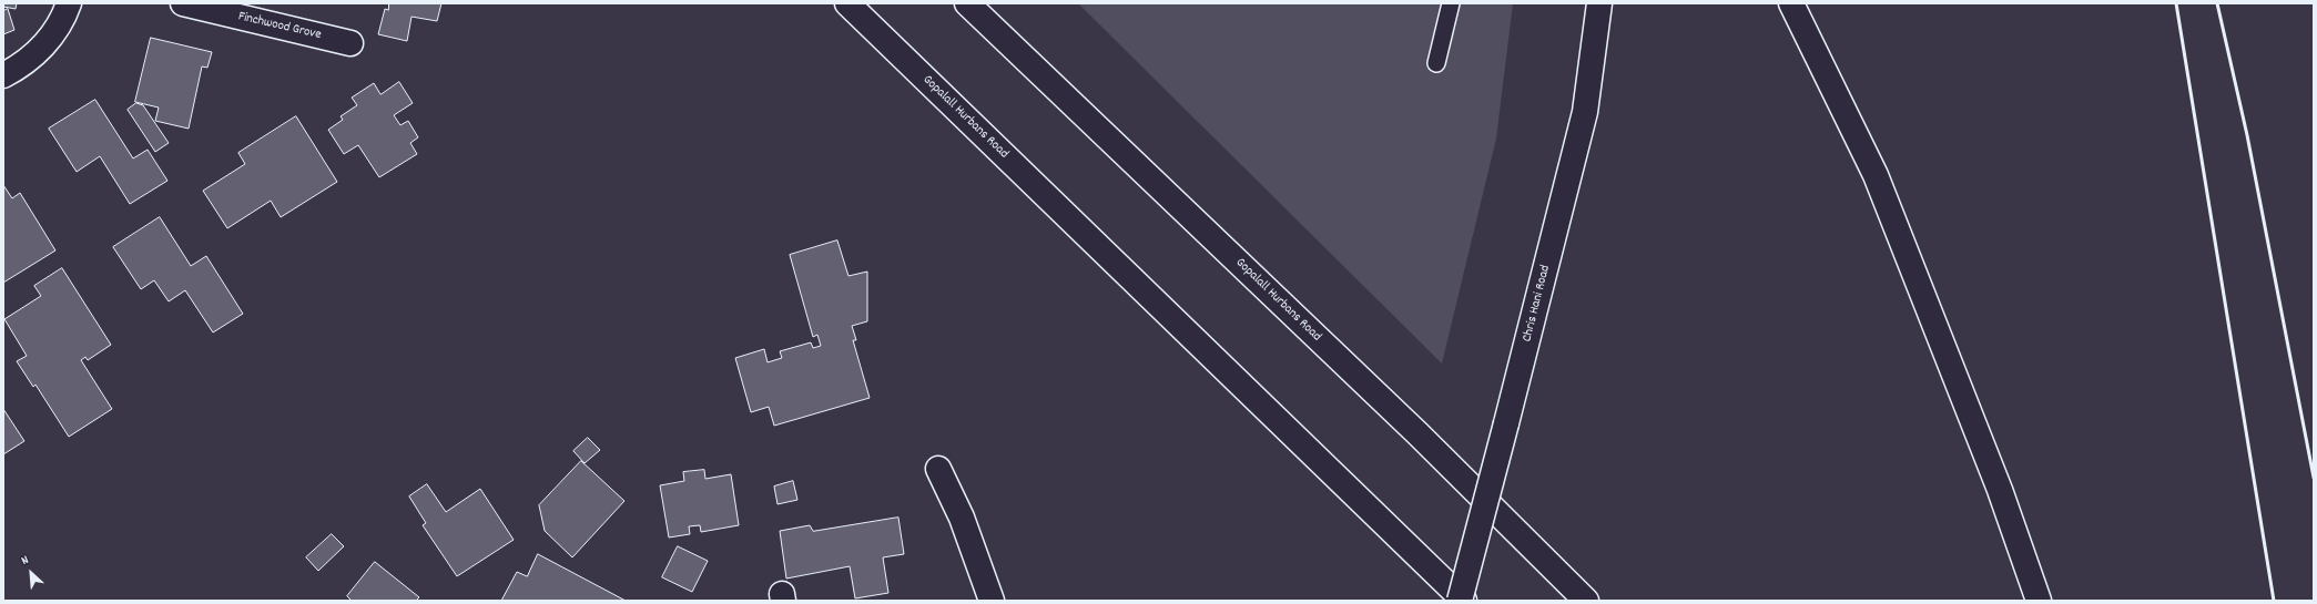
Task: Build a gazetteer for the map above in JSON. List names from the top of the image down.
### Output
{
  "streets": {
    "main road": ["Finchwood Grove", "Gopalall Hurbans Road", "Chris Hani Road"]
  },
  "north": "top left"
}
